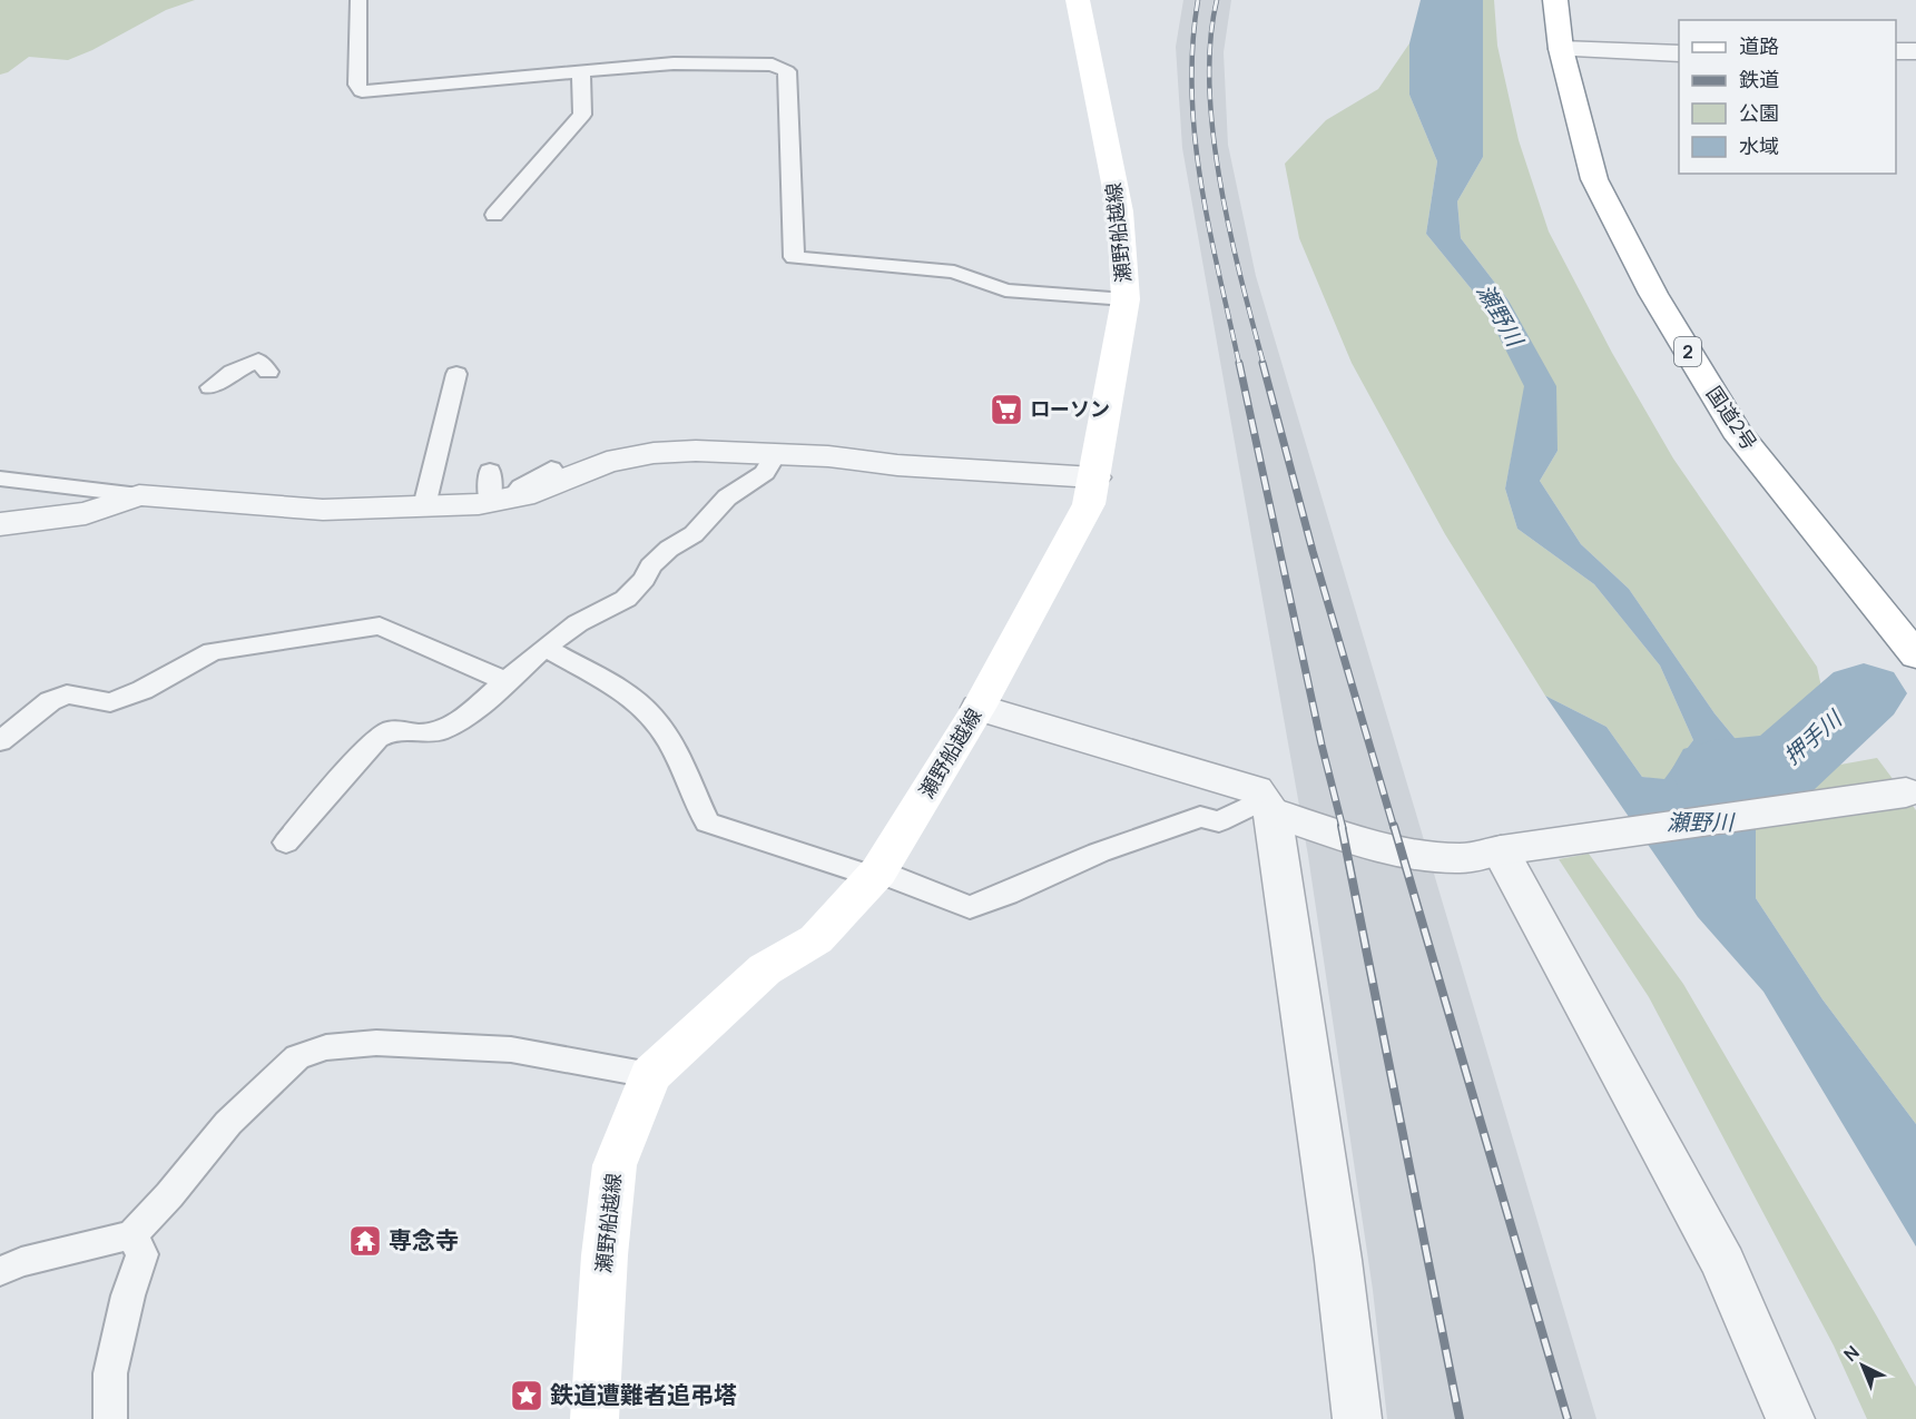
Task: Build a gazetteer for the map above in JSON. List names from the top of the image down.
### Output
{
  "streets": {
    "main road": ["瀬野船越線", "2", "国道2号"]
  },
  "water": ["瀬野川", "押手川"],
  "places": {
    "supermarket": ["ローソン"],
    "temple": ["専念寺"],
    "place": ["鉄道遭難者追弔塔"]
  },
  "legend": [
    "道路",
    "鉄道",
    "公園",
    "水域"
  ],
  "north": "top left"
}
